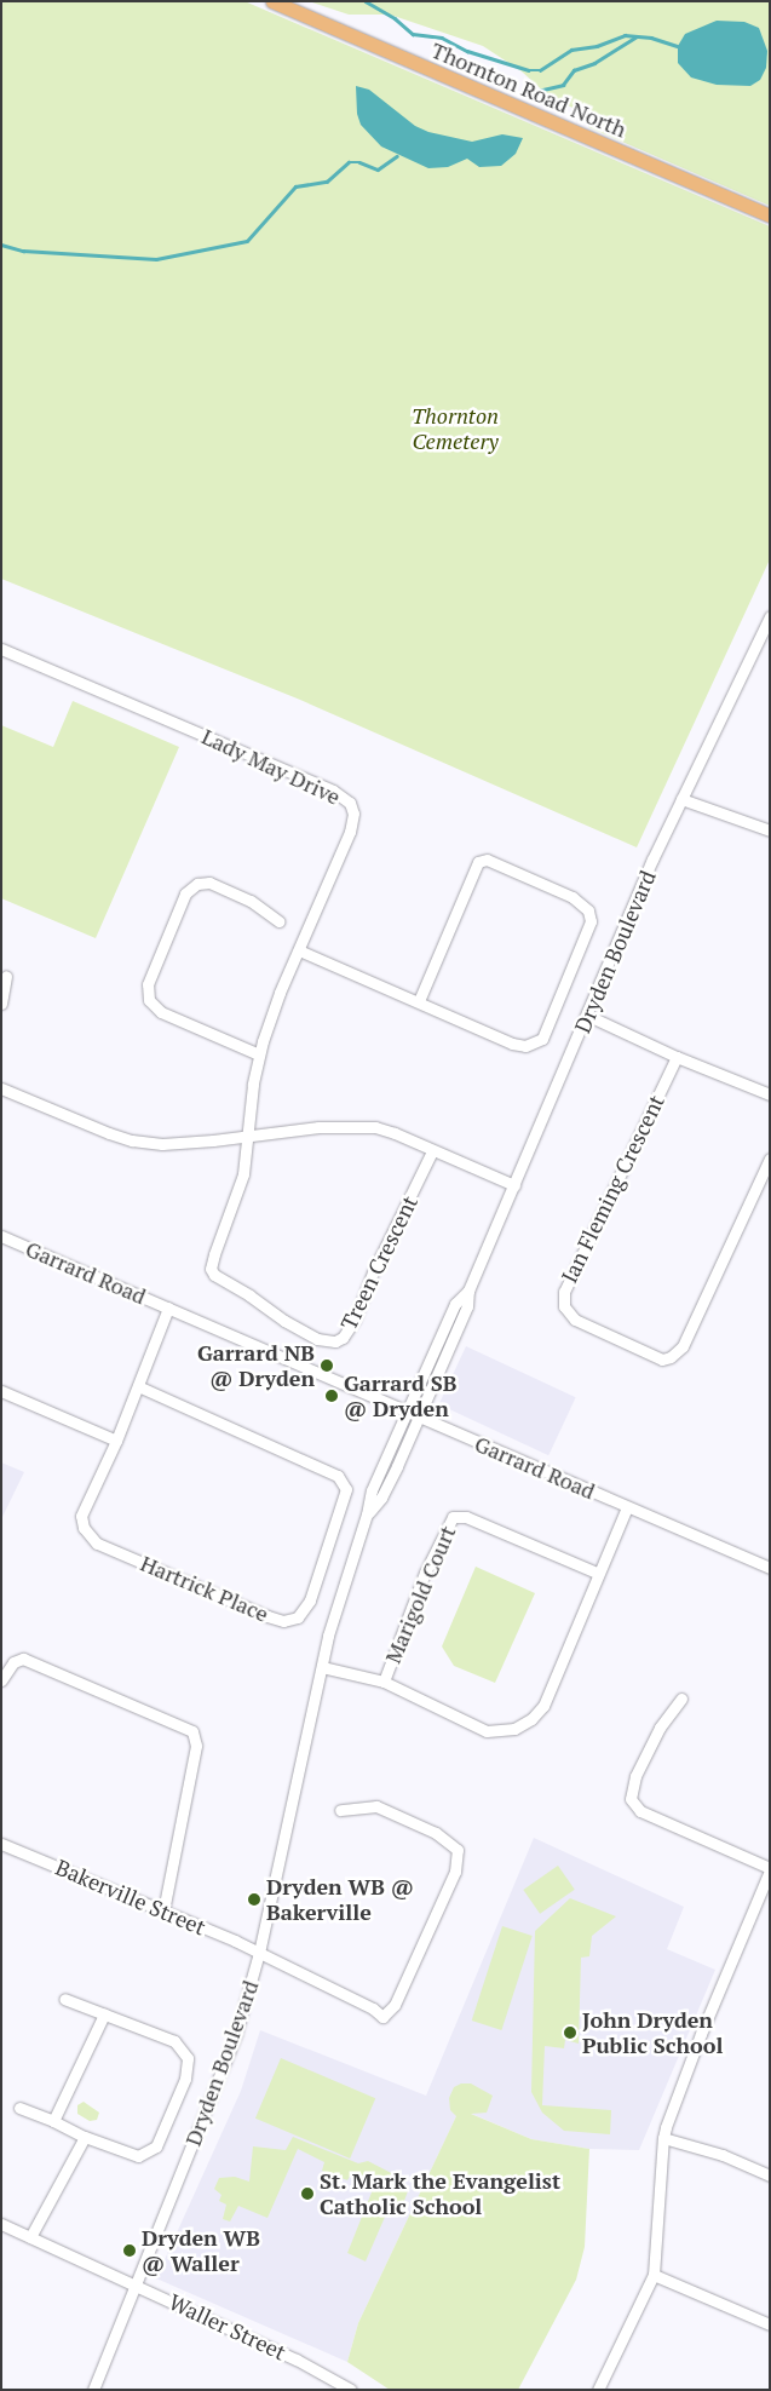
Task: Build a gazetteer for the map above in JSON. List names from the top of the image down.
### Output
{
  "streets": {
    "main road": ["Thornton Road North"],
    "street": [
      "Lady May Drive",
      "Dryden Boulevard",
      "Ian Fleming Crescent",
      "Treen Crescent",
      "Garrard Road",
      "Hartrick Place",
      "Marigold Court",
      "Bakerville Street",
      "Waller Street"
    ]
  },
  "crossings": [
    ["Lady May Drive", "Treen Crescent"],
    ["Dryden Boulevard", "Garrard Road"],
    ["Dryden Boulevard", "Marigold Court"],
    ["Dryden Boulevard", "Bakerville Street"],
    ["Dryden Boulevard", "Waller Street"],
    ["Garrard Road", "Hartrick Place"],
    ["Garrard Road", "Marigold Court"]
  ],
  "parks": ["Thornton Cemetery"],
  "places": [
    "Garrard NB @ Dryden",
    "Garrard SB @ Dryden",
    "Dryden WB @ Bakerville",
    "John Dryden Public School",
    "St. Mark the Evangelist Catholic School",
    "Dryden WB @ Waller"
  ]
}
